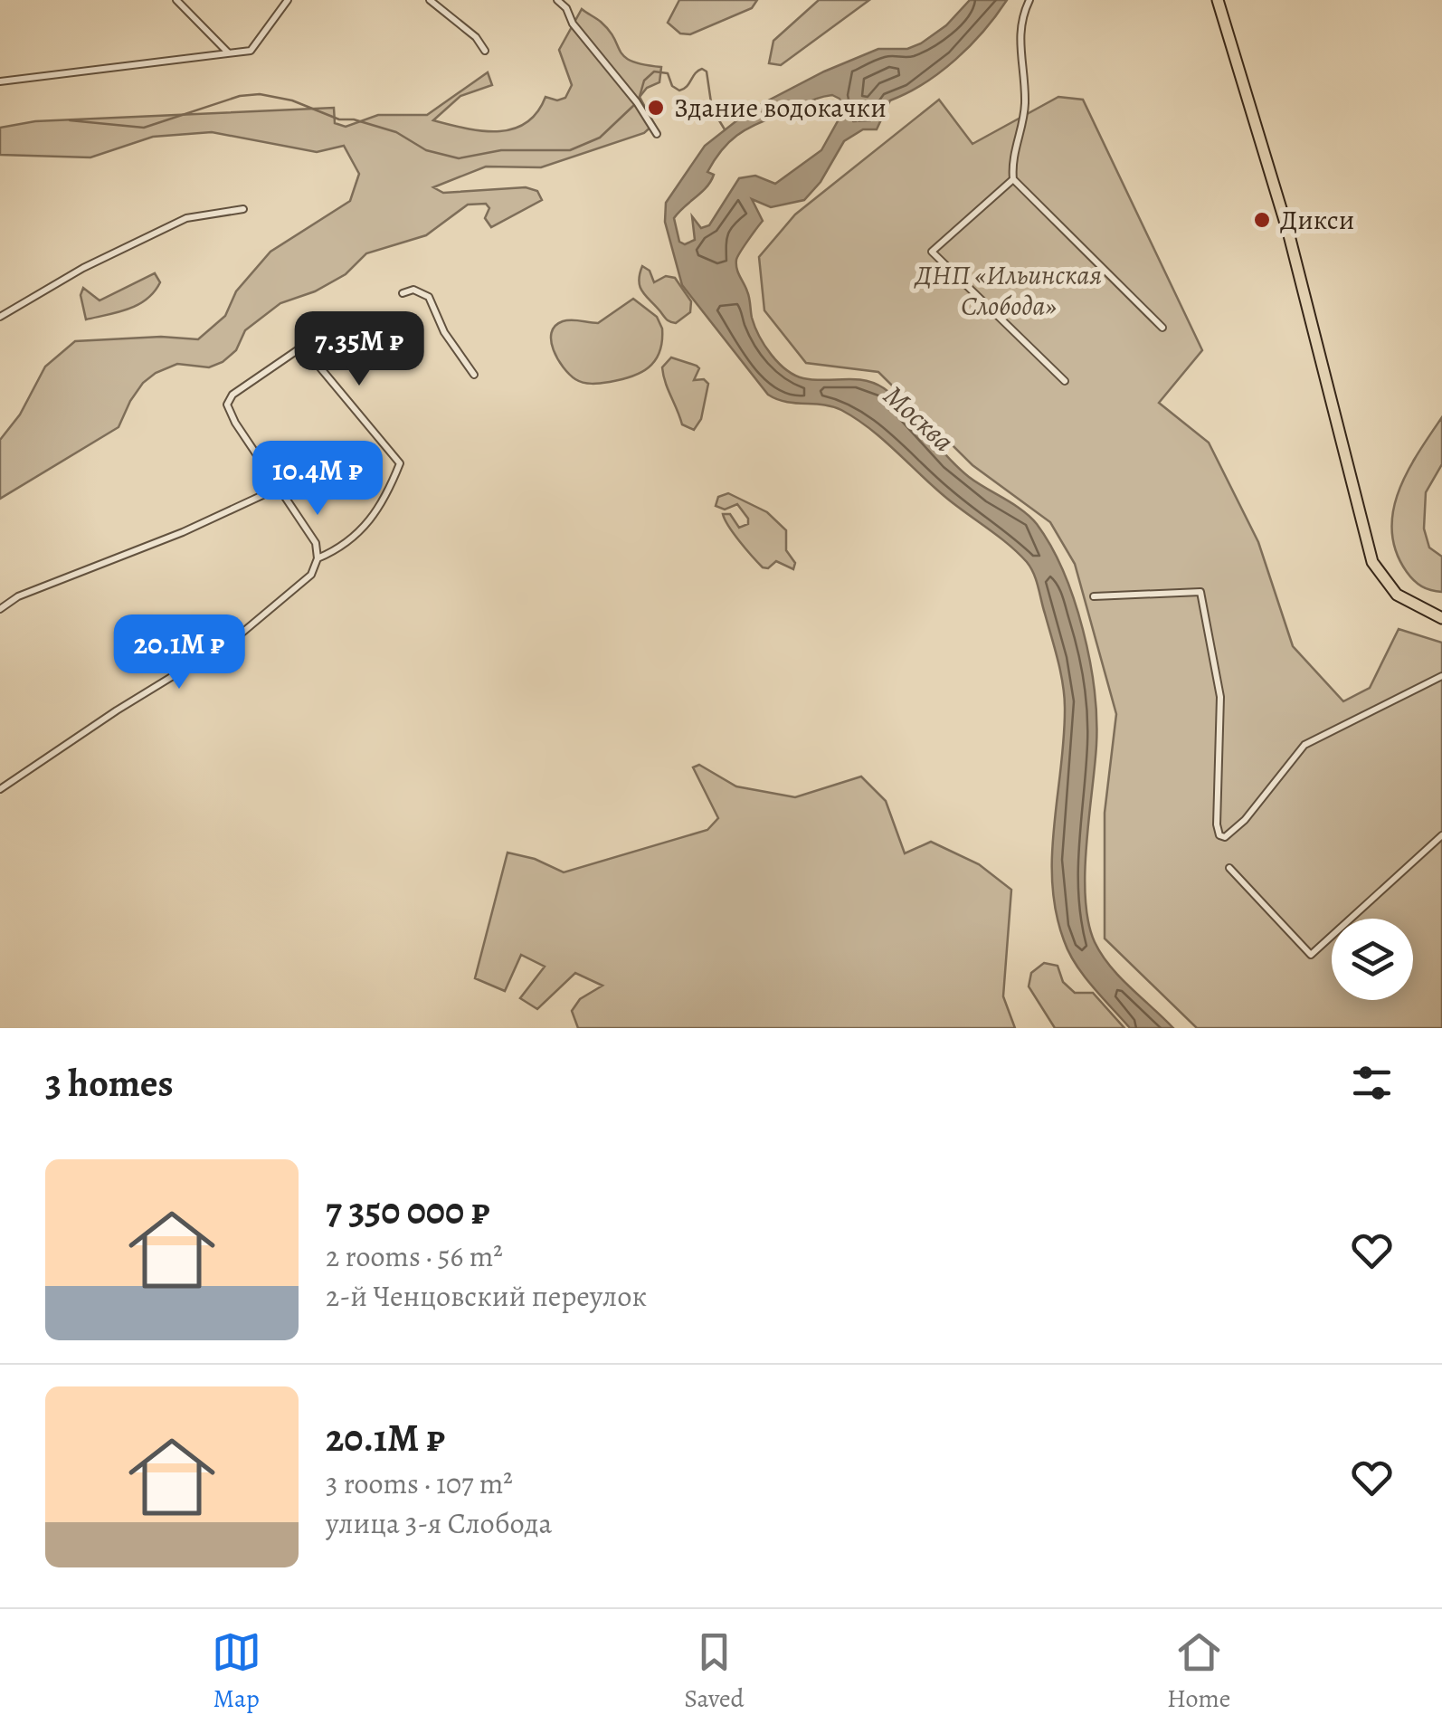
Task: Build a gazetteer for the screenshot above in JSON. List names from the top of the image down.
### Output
{
  "water": ["Москва"],
  "parks": ["ДНП «Ильинская Слобода»"],
  "places": ["Здание водокачки", "Дикси"],
  "page": {
    "price": ["7.35M ₽", "10.4M ₽", "20.1M ₽"],
    "heading": "3 homes",
    "list": [
      {
        "name": "7 350 000 ₽",
        "note": "2 rooms · 56 m² · 2-й Ченцовский переулок"
      },
      {
        "name": "20.1M ₽",
        "note": "3 rooms · 107 m² · улица 3-я Слобода"
      }
    ],
    "tabs": ["Map", "Saved", "Home"]
  }
}
